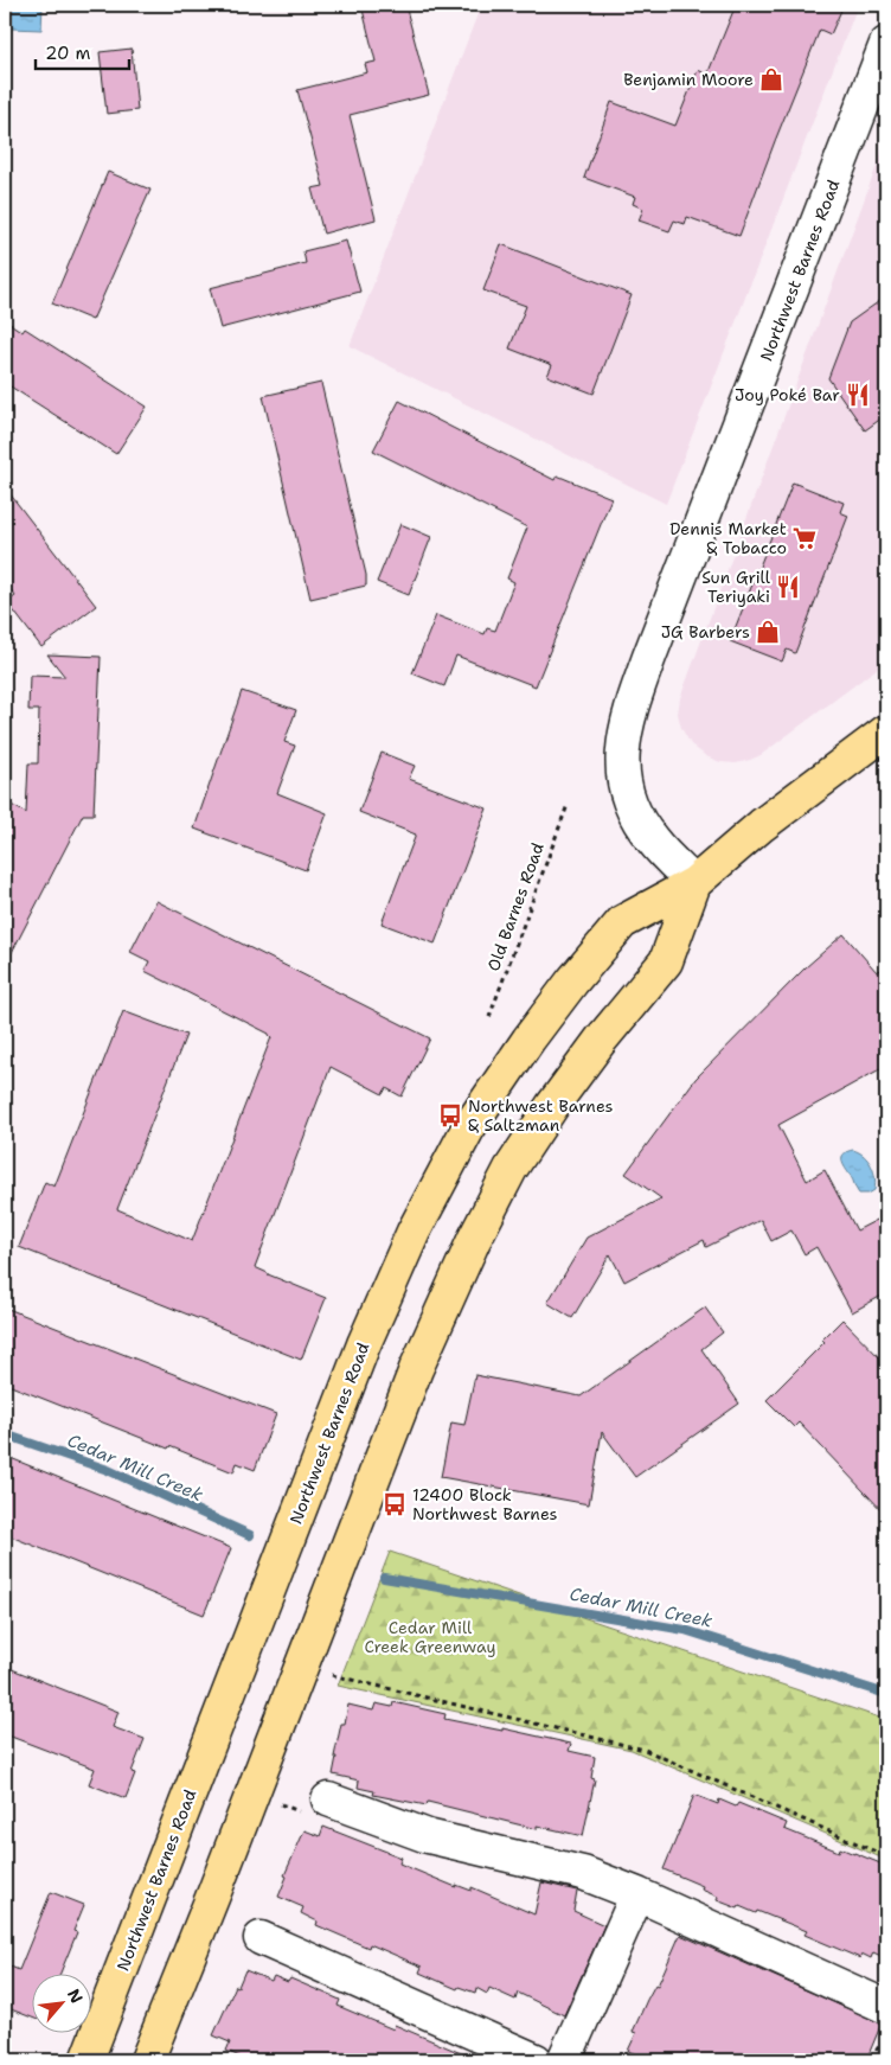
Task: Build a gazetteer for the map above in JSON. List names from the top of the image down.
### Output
{
  "streets": {
    "main road": ["Northwest Barnes Road"],
    "path": ["Old Barnes Road"]
  },
  "water": ["Cedar Mill Creek"],
  "parks": ["Cedar Mill Creek Greenway"],
  "places": {
    "shop": ["Benjamin Moore", "JG Barbers"],
    "restaurant": ["Joy Poké Bar", "Sun Grill Teriyaki"],
    "supermarket": ["Dennis Market & Tobacco"],
    "bus stop": ["Northwest Barnes & Saltzman", "12400 Block Northwest Barnes"]
  },
  "scale_bar": "20 m",
  "north": "top right"
}
